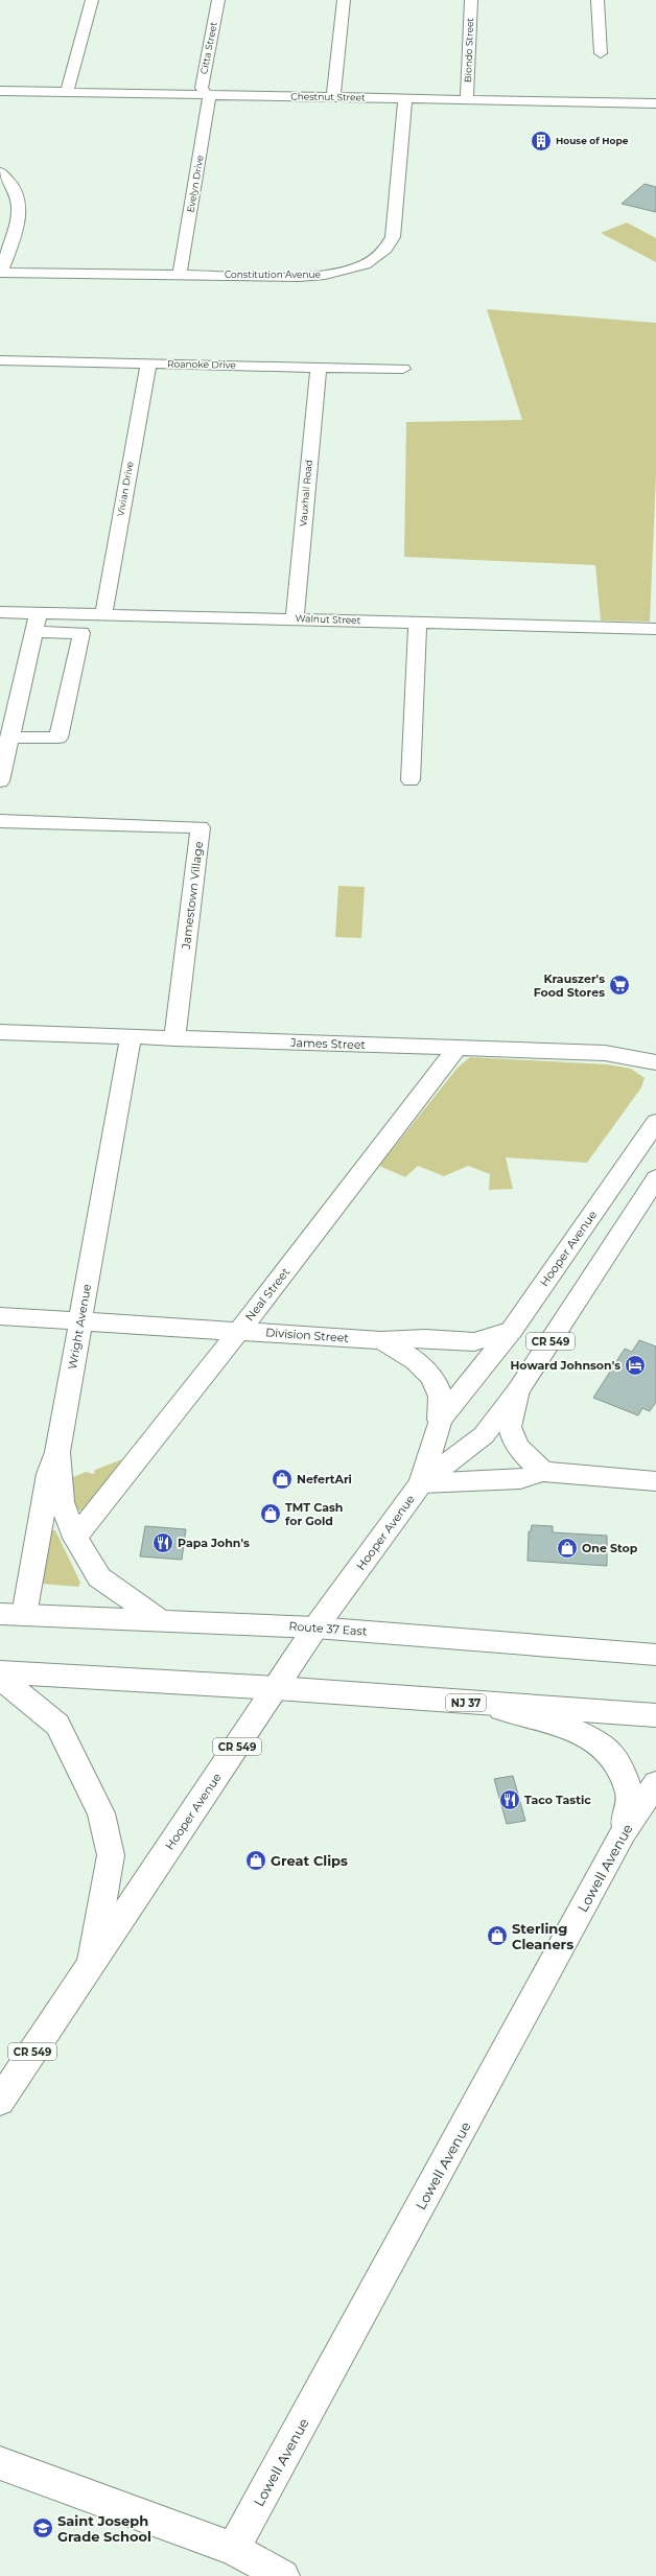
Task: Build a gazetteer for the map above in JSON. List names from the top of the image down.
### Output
{
  "streets": {
    "main road": [
      "Citta Street",
      "Biondo Street",
      "Chestnut Street",
      "Evelyn Drive",
      "Constitution Avenue",
      "Roanoke Drive",
      "Vivian Drive",
      "Vauxhall Road",
      "Walnut Street",
      "Jamestown Village",
      "James Street",
      "Hooper Avenue",
      "Neal Street",
      "Wright Avenue",
      "Division Street",
      "CR 549",
      "Route 37 East",
      "NJ 37",
      "Lowell Avenue"
    ]
  },
  "crossings": [
    ["Citta Street", "Chestnut Street"],
    ["Citta Street", "Evelyn Drive"],
    ["Biondo Street", "Chestnut Street"],
    ["Chestnut Street", "Evelyn Drive"],
    ["Chestnut Street", "Constitution Avenue"],
    ["Evelyn Drive", "Constitution Avenue"],
    ["Roanoke Drive", "Vivian Drive"],
    ["Roanoke Drive", "Vauxhall Road"],
    ["Vivian Drive", "Walnut Street"],
    ["Vauxhall Road", "Walnut Street"],
    ["Jamestown Village", "James Street"],
    ["James Street", "Neal Street"],
    ["James Street", "Wright Avenue"],
    ["Hooper Avenue", "Division Street"],
    ["Hooper Avenue", "Route 37 East"],
    ["Hooper Avenue", "NJ 37"],
    ["Neal Street", "Division Street"],
    ["Wright Avenue", "Division Street"],
    ["Wright Avenue", "Route 37 East"]
  ],
  "places": {
    "building": ["House of Hope"],
    "supermarket": ["Krauszer's Food Stores"],
    "hotel": ["Howard Johnson's"],
    "shop": [
      "NefertAri",
      "TMT Cash for Gold",
      "One Stop",
      "Great Clips",
      "Sterling Cleaners"
    ],
    "restaurant": ["Papa John's", "Taco Tastic"],
    "school or university": ["Saint Joseph Grade School"]
  }
}
